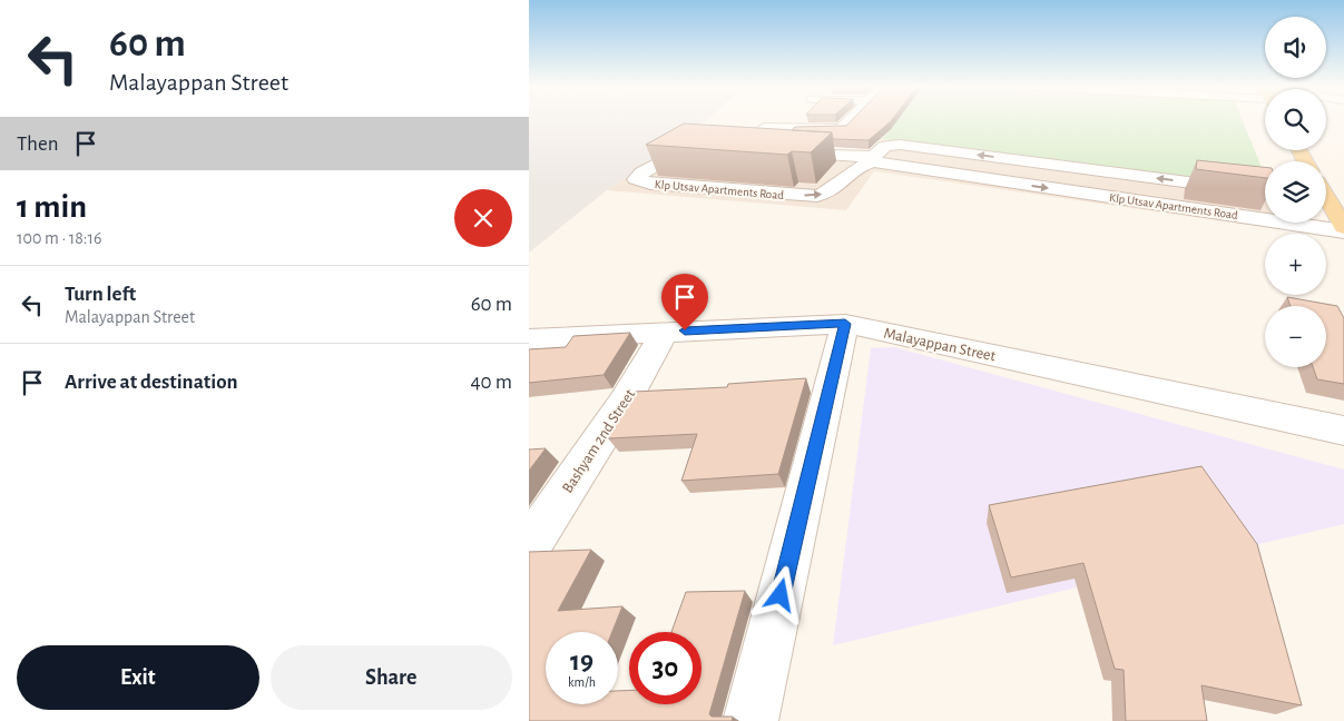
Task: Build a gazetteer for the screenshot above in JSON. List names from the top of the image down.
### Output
{
  "streets": {
    "street": ["Klp Utsav Apartments Road", "Malayappan Street", "Bashyam 2nd Street"]
  },
  "crossings": [
    ["Malayappan Street", "Bashyam 2nd Street"]
  ],
  "page": {
    "turn": ["60 m", "Malayappan Street"],
    "map_buttons": ["+", "−"],
    "then": "Then",
    "heading": ["1 min", "100 m · 18:16"],
    "list": [
      {
        "name": "Turn left",
        "note": "Malayappan Street",
        "value": "60 m"
      },
      {
        "name": "Arrive at destination",
        "value": "40 m"
      }
    ],
    "speed": "19 km/h",
    "limit": "30",
    "buttons": ["Exit", "Share"]
  }
}
